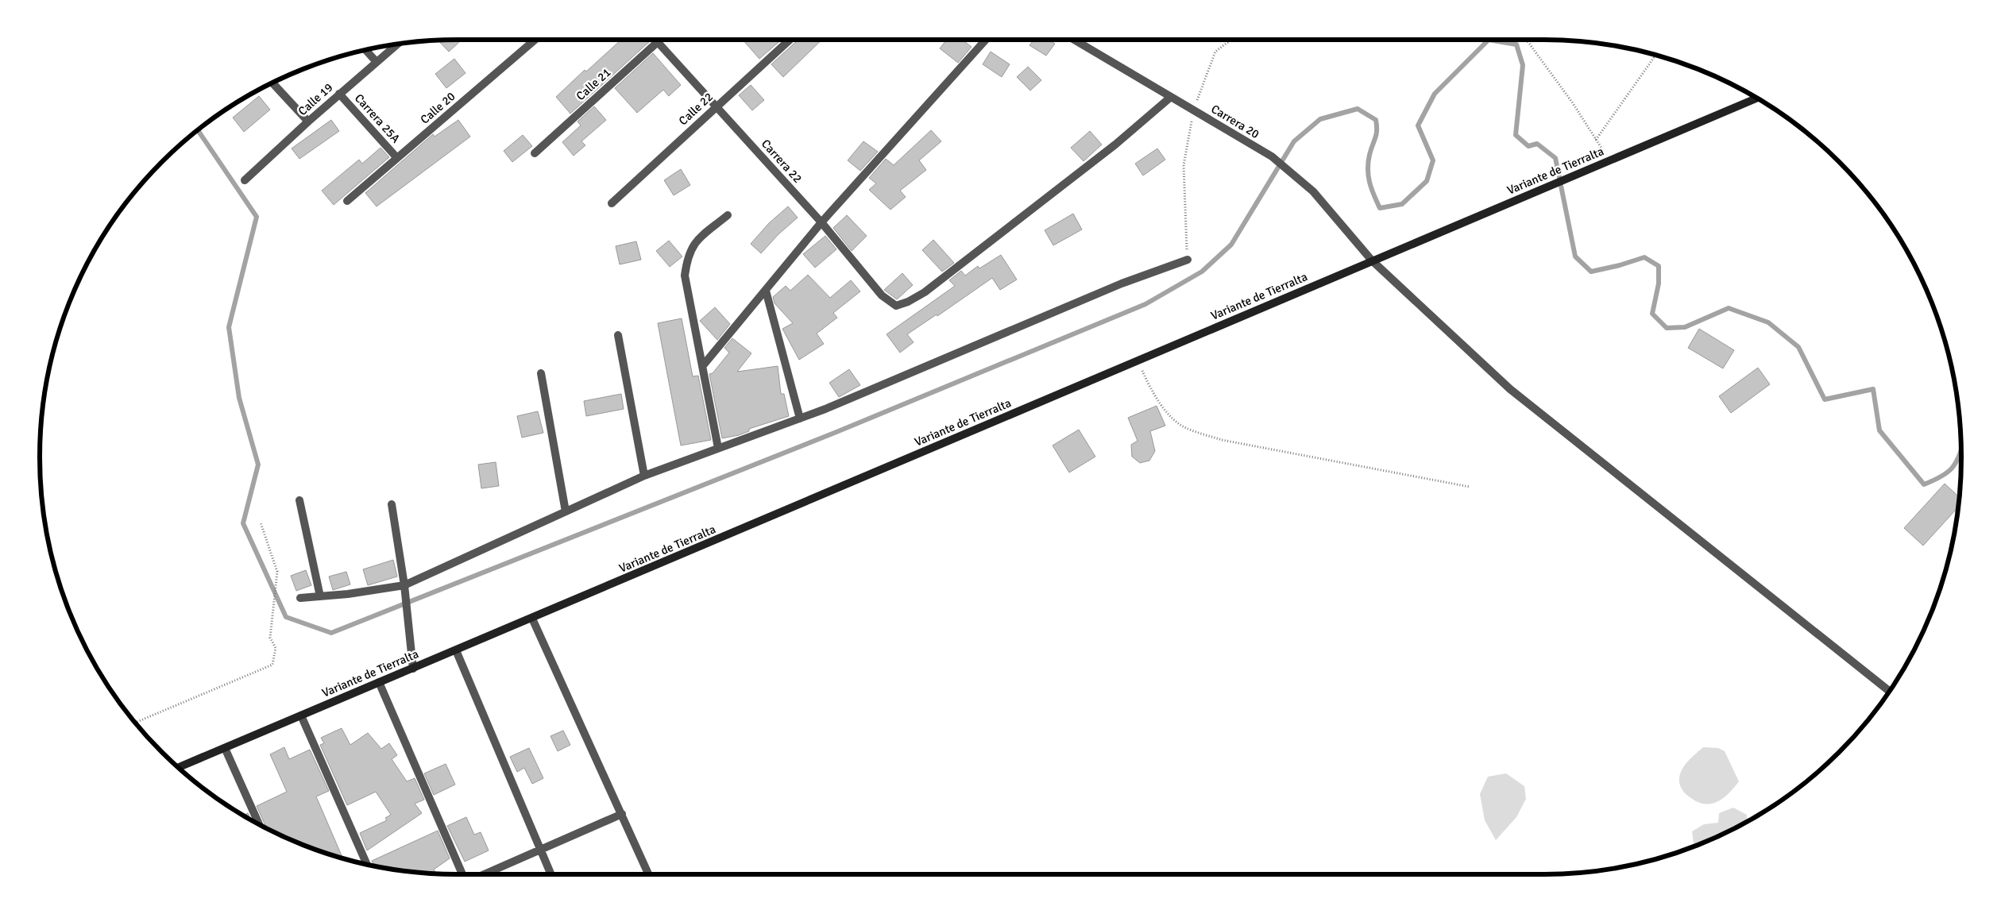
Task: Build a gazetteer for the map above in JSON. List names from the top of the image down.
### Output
{
  "streets": {
    "main road": ["Variante de Tierralta"],
    "street": [
      "Calle 21",
      "Calle 19",
      "Calle 20",
      "Calle 22",
      "Carrera 25A",
      "Carrera 20",
      "Carrera 22"
    ]
  },
  "crossings": [
    ["Calle 21", "Carrera 22"],
    ["Calle 19", "Carrera 25A"],
    ["Calle 20", "Carrera 25A"],
    ["Calle 22", "Carrera 22"],
    ["Carrera 20", "Carrera 22"],
    ["Carrera 20", "Variante de Tierralta"]
  ]
}
